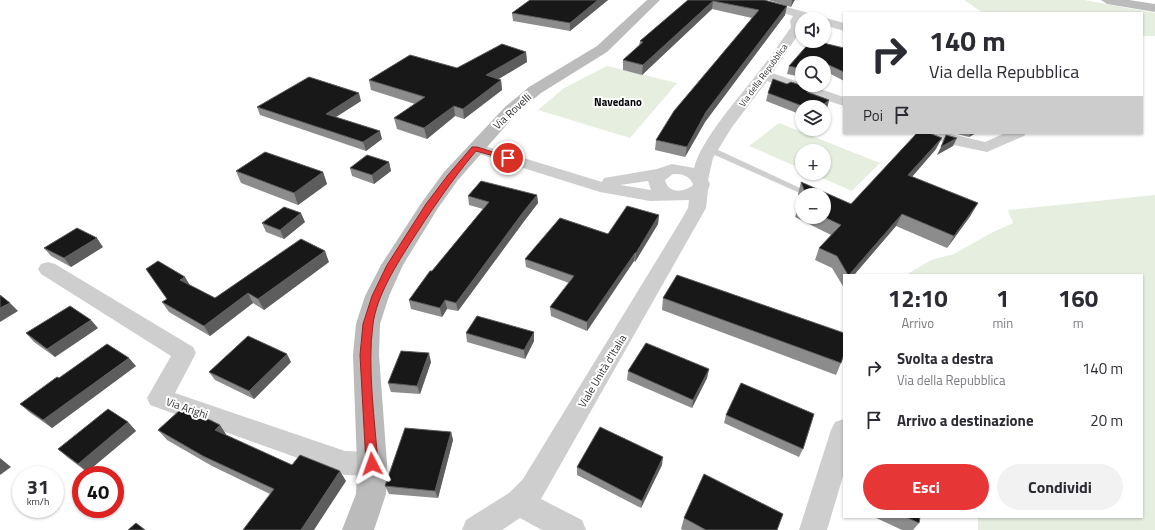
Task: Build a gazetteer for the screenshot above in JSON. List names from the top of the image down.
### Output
{
  "streets": {
    "street": [
      "Via della Repubblica",
      "Via Rovelli",
      "Viale Unità d'Italia",
      "Via Arighi"
    ]
  },
  "crossings": [
    ["Via della Repubblica", "Viale Unità d'Italia"],
    ["Via Rovelli", "Via Arighi"]
  ],
  "districts": ["Navedano"],
  "page": {
    "map_buttons": ["+", "−"],
    "turn": ["140 m", "Via della Repubblica"],
    "then": "Poi",
    "eta": [
      "12:10",
      "Arrivo",
      "1",
      "min",
      "160",
      "m"
    ],
    "list": [
      {
        "name": "Svolta a destra",
        "note": "Via della Repubblica",
        "value": "140 m"
      },
      {
        "name": "Arrivo a destinazione",
        "value": "20 m"
      }
    ],
    "buttons": ["Esci", "Condividi"],
    "speed": "31 km/h",
    "limit": "40"
  }
}
